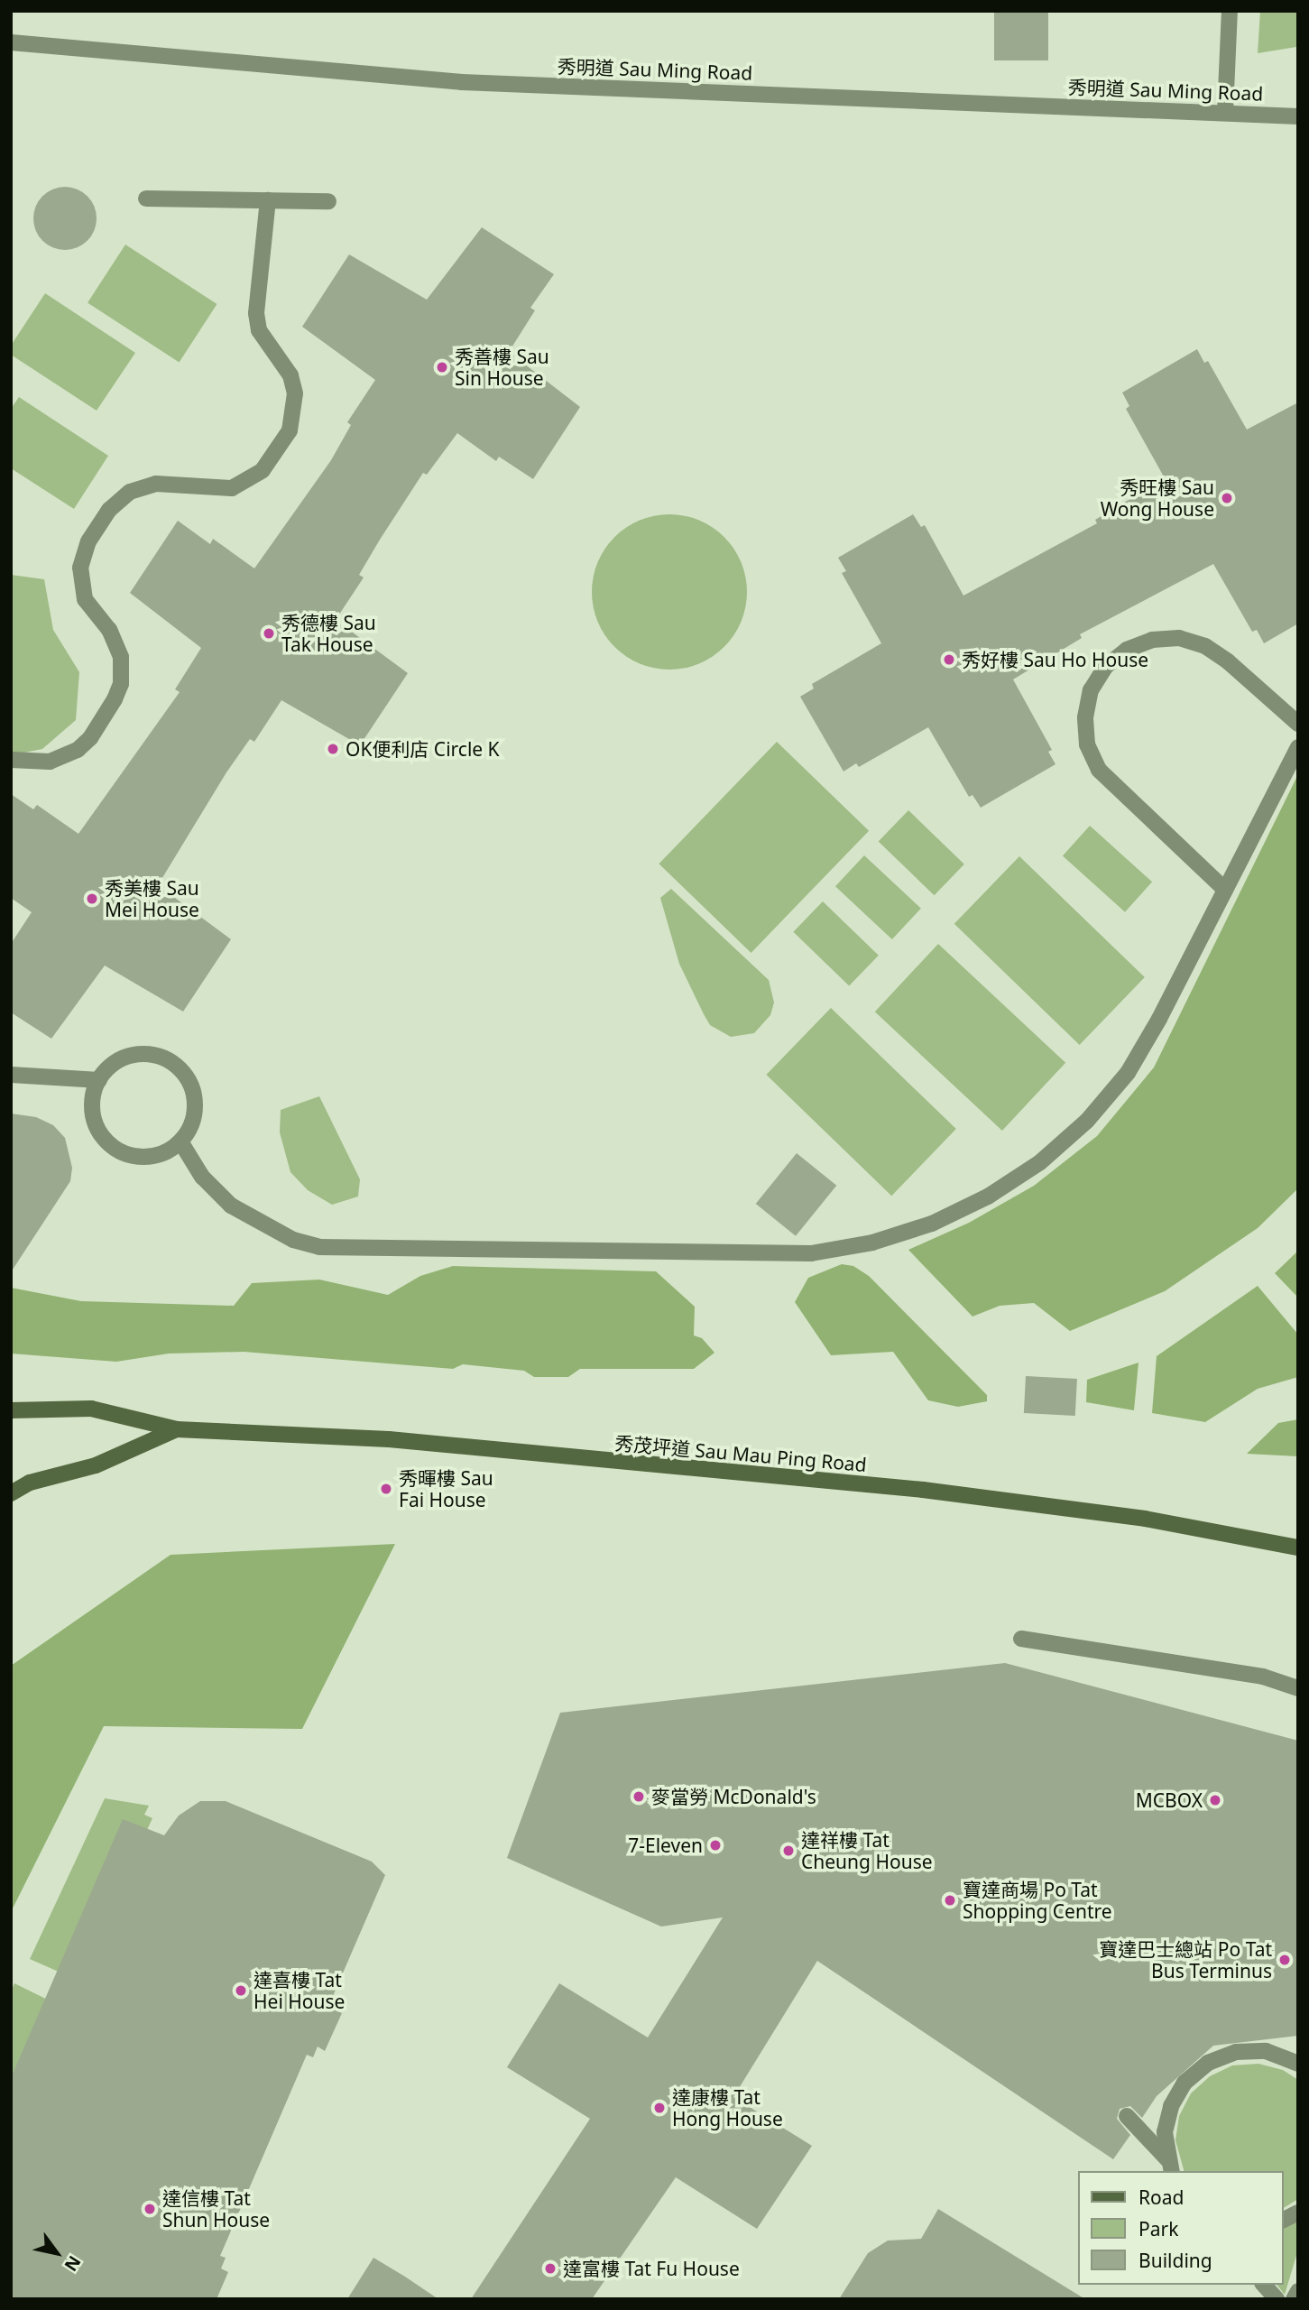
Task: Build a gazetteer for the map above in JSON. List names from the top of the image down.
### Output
{
  "streets": {
    "main road": ["秀茂坪道 Sau Mau Ping Road"],
    "street": ["秀明道 Sau Ming Road"]
  },
  "places": [
    "秀善樓 Sau Sin House",
    "秀旺樓 Sau Wong House",
    "秀德樓 Sau Tak House",
    "秀好樓 Sau Ho House",
    "OK便利店 Circle K",
    "秀美樓 Sau Mei House",
    "秀暉樓 Sau Fai House",
    "麥當勞 McDonald's",
    "MCBOX",
    "7-Eleven",
    "達祥樓 Tat Cheung House",
    "寶達商場 Po Tat Shopping Centre",
    "寶達巴士總站 Po Tat Bus Terminus",
    "達喜樓 Tat Hei House",
    "達康樓 Tat Hong House",
    "達信樓 Tat Shun House",
    "達富樓 Tat Fu House"
  ],
  "legend": ["Road", "Park", "Building"],
  "north": "bottom right"
}
